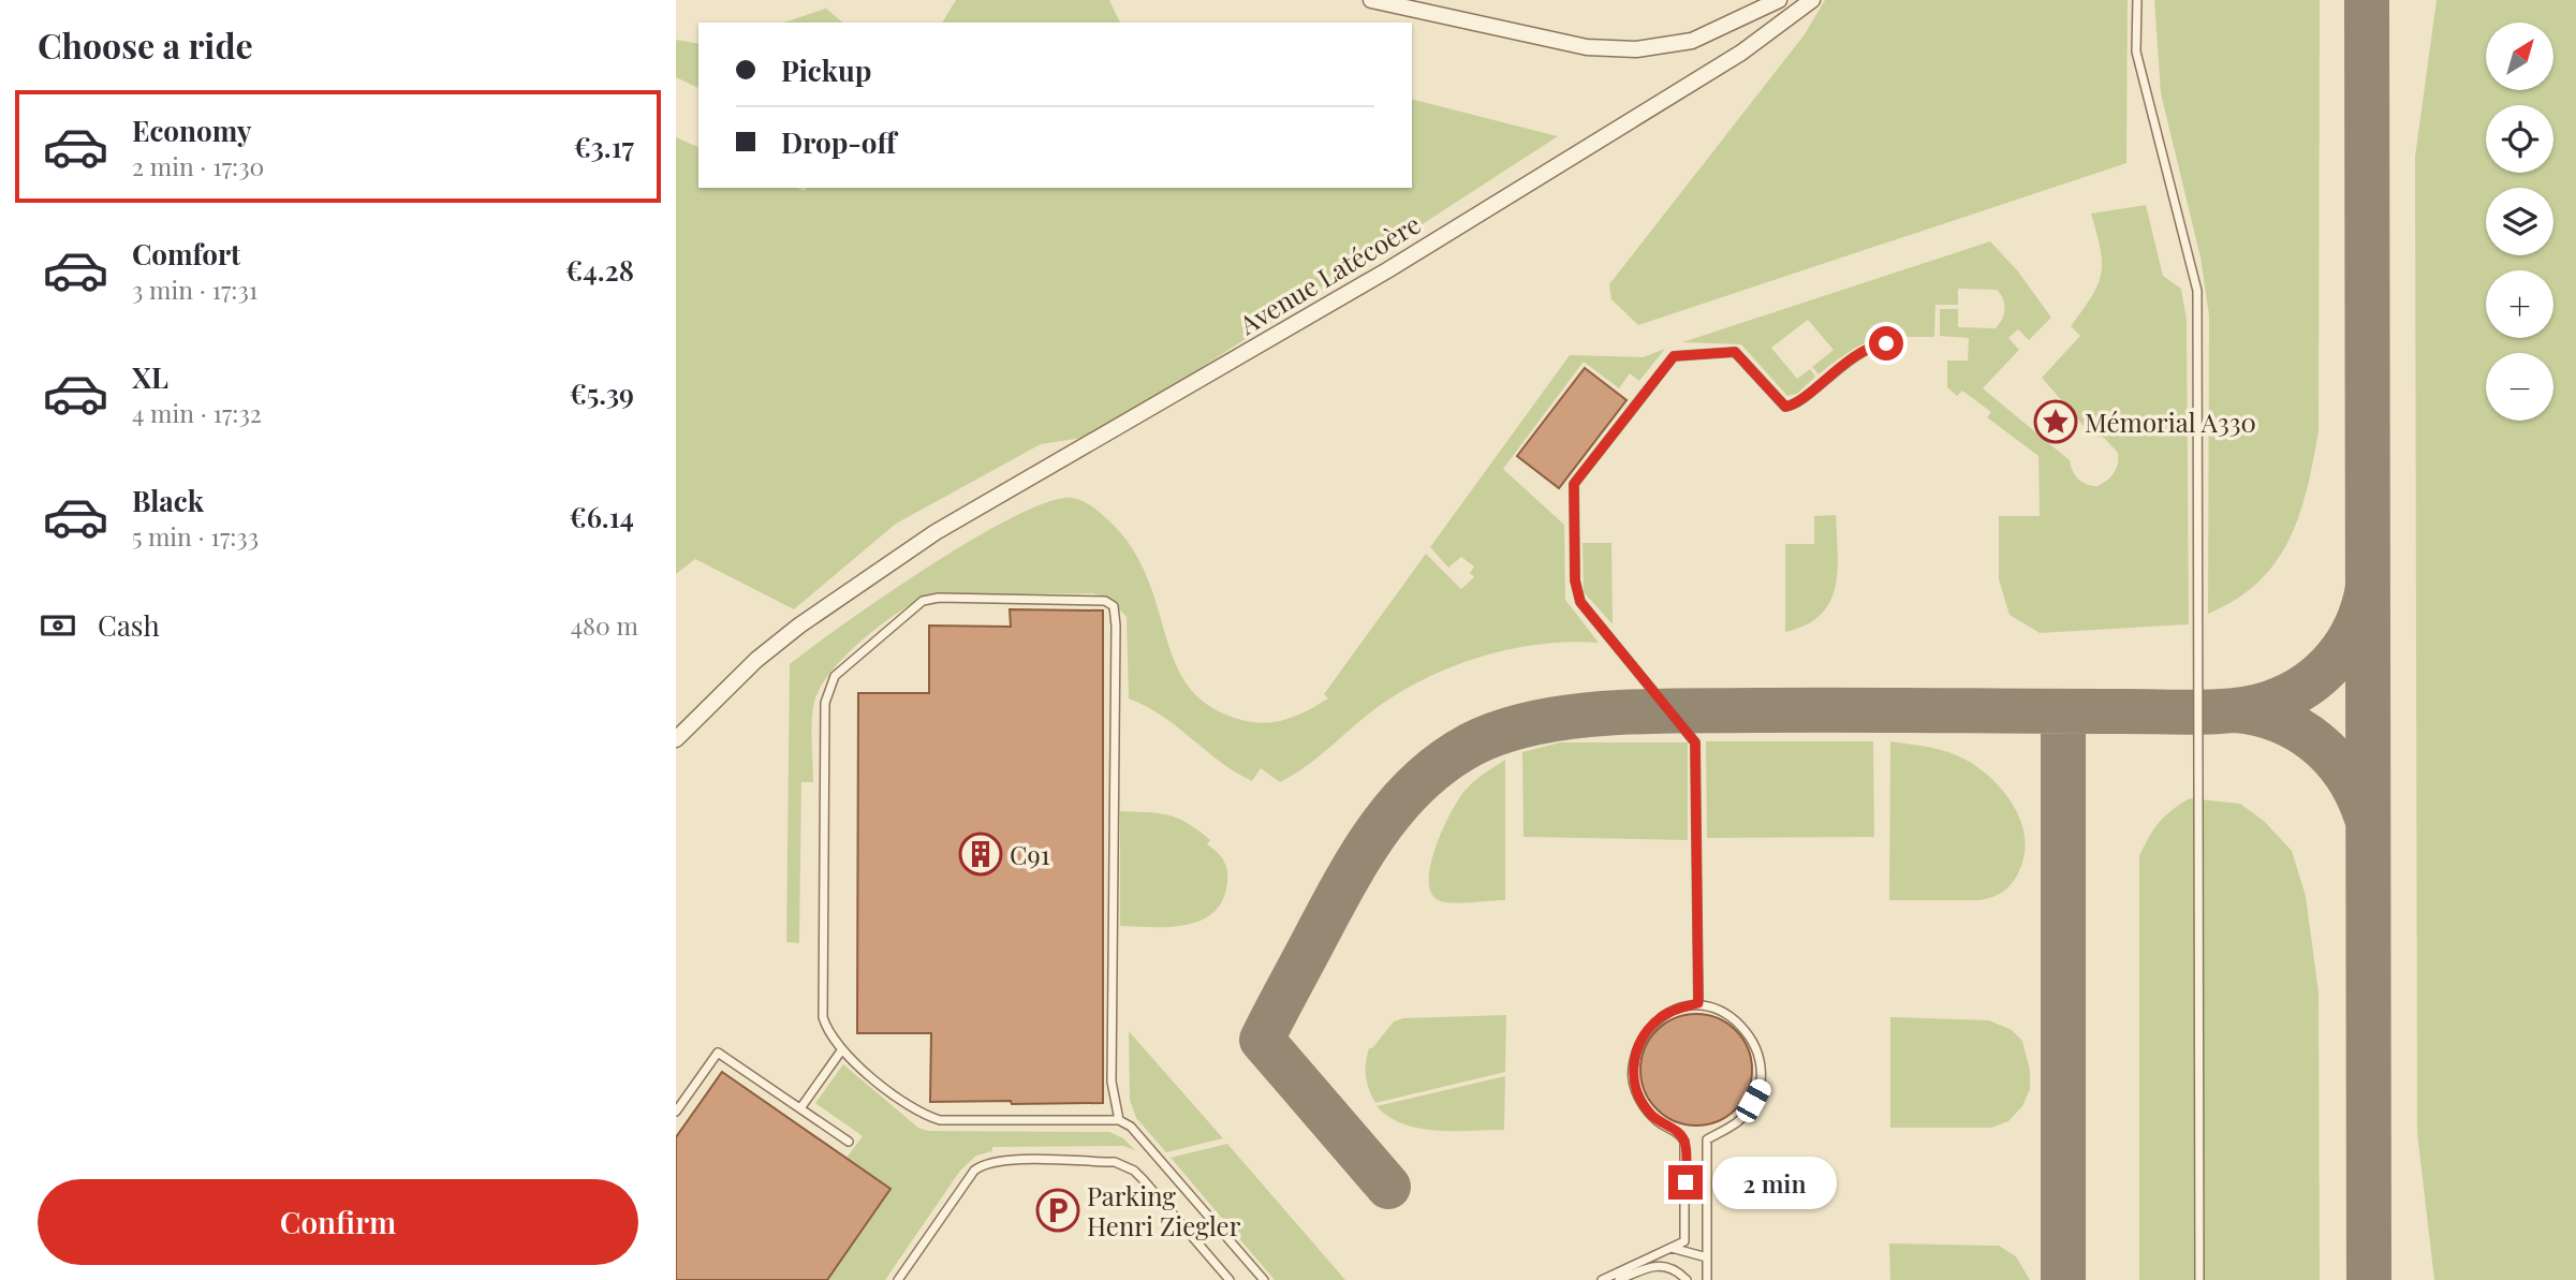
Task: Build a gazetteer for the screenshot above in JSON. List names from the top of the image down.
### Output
{
  "streets": {
    "street": ["Avenue Latécoère"]
  },
  "places": {
    "place": ["Mémorial A330"],
    "building": ["C91"],
    "parking": ["Parking Henri Ziegler"]
  },
  "north": "top right",
  "page": {
    "heading": "Choose a ride",
    "map_buttons": ["+", "−"],
    "banner": ["Pickup", "Drop-off"],
    "list": [
      {
        "name": "Economy",
        "note": "2 min · 17:30",
        "value": "€3.17"
      },
      {
        "name": "Comfort",
        "note": "3 min · 17:31",
        "value": "€4.28"
      },
      {
        "name": "XL",
        "note": "4 min · 17:32",
        "value": "€5.39"
      },
      {
        "name": "Black",
        "note": "5 min · 17:33",
        "value": "€6.14"
      }
    ],
    "pay": ["Cash", "480 m"],
    "bubble": "2 min",
    "buttons": "Confirm"
  }
}
